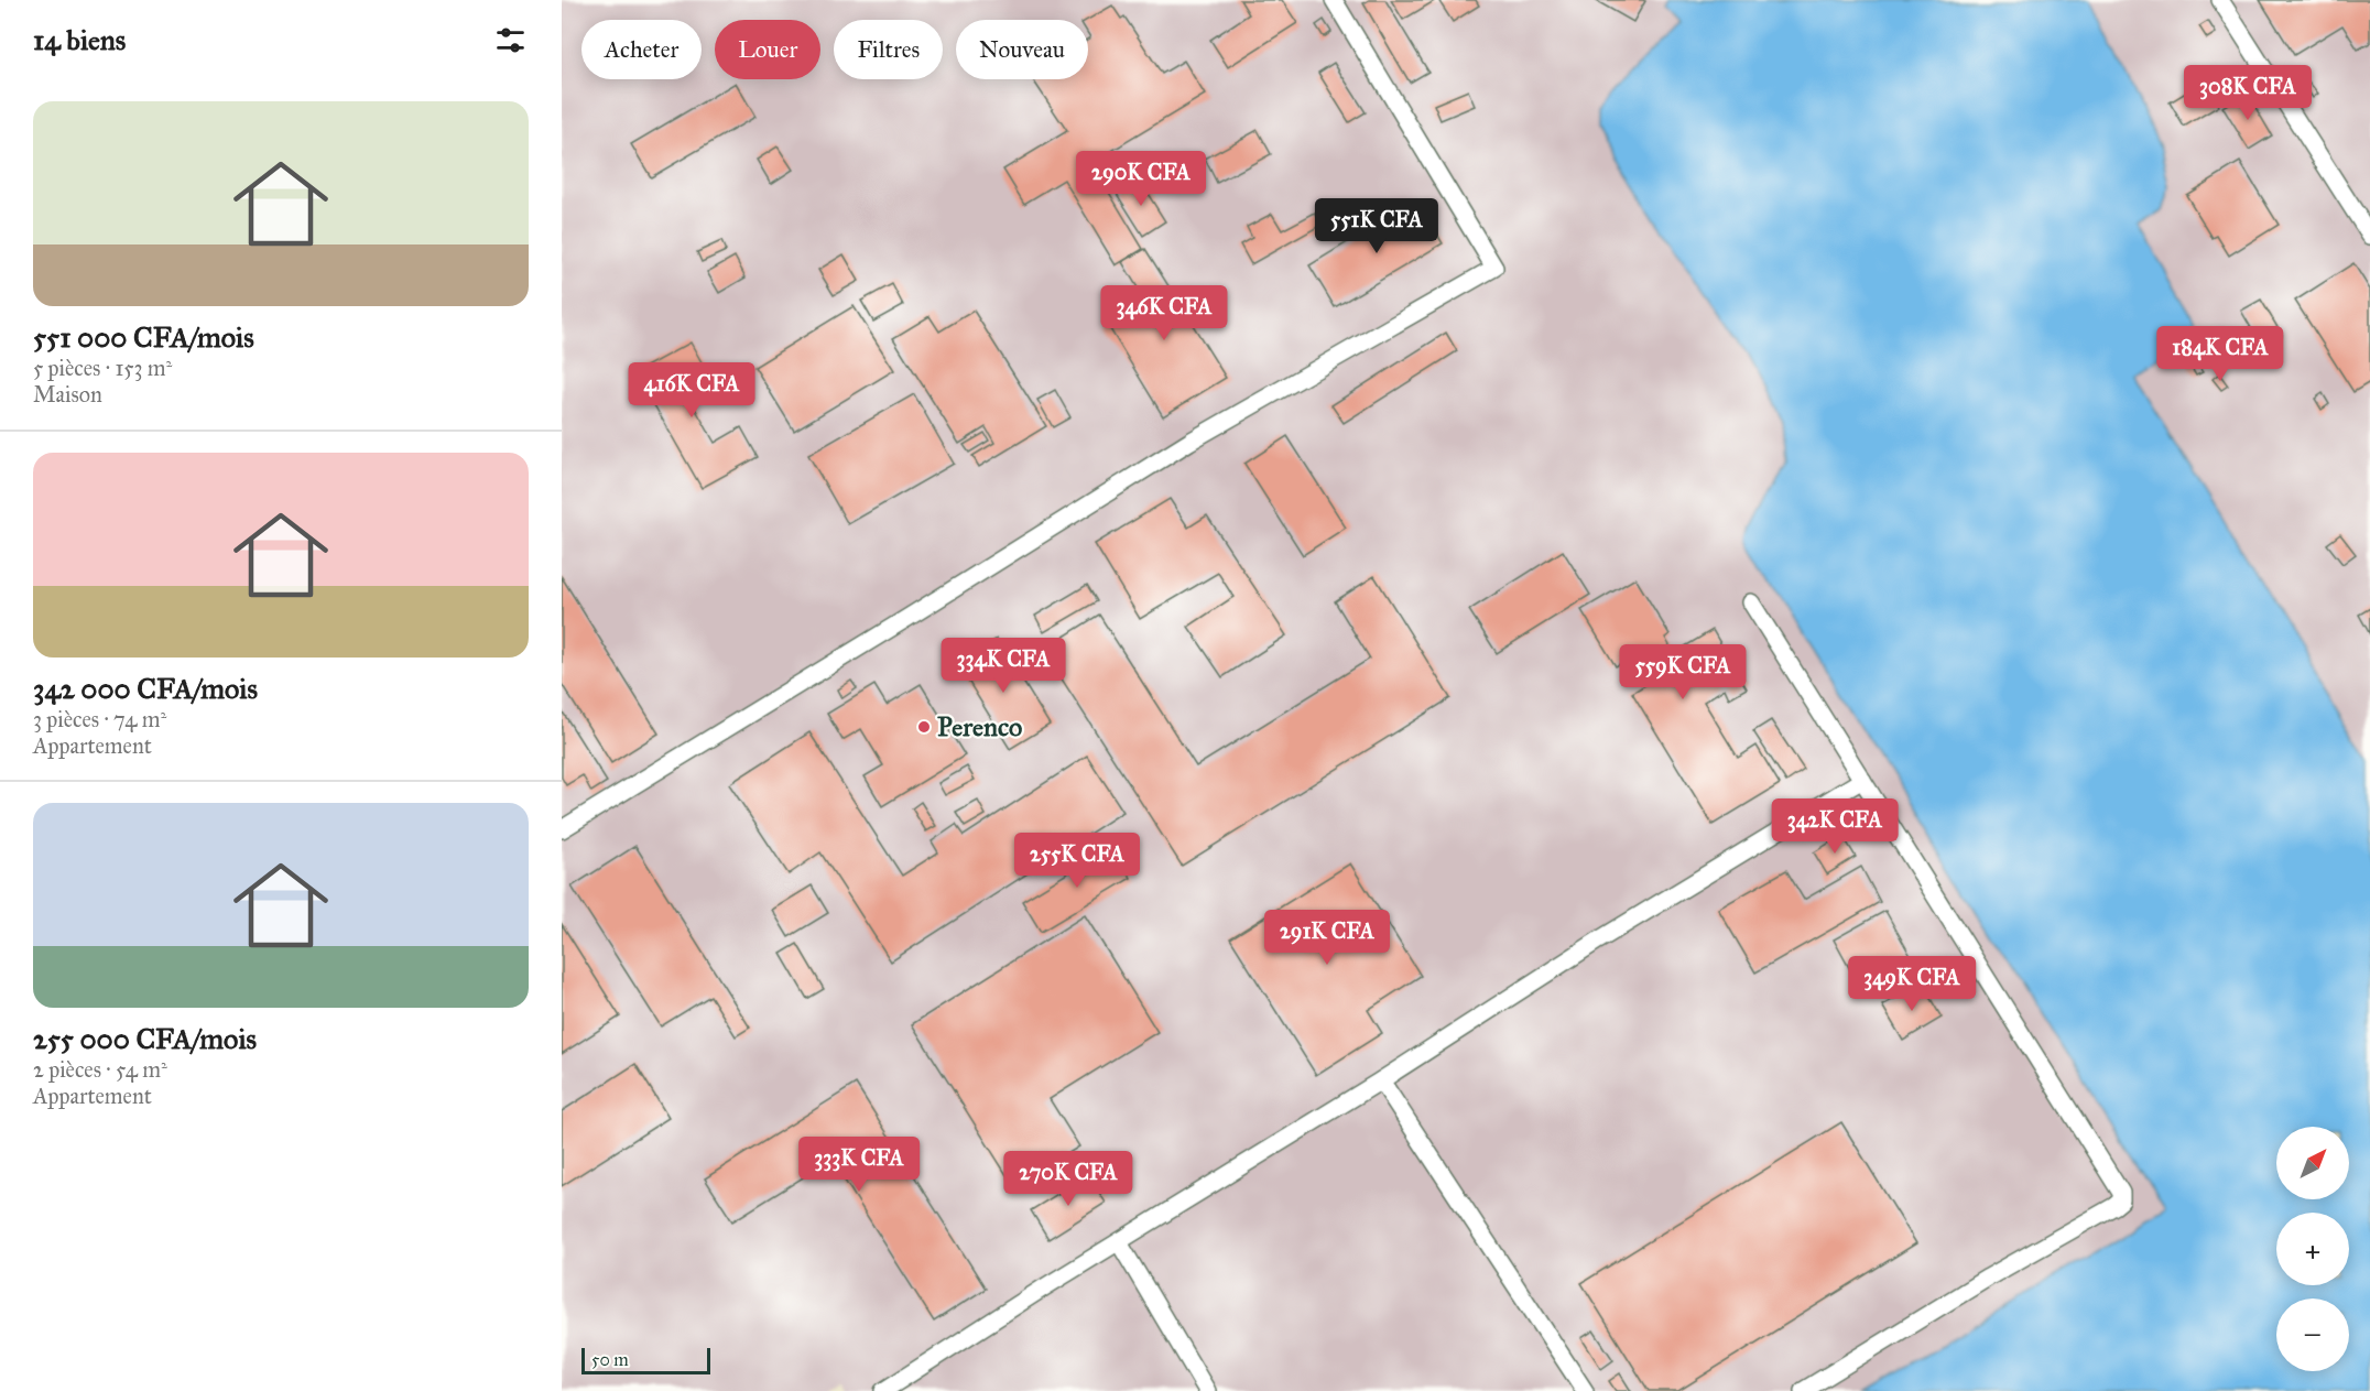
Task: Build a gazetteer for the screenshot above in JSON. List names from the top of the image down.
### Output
{
  "places": ["Perenco"],
  "scale_bar": "50 m",
  "north": "top right",
  "page": {
    "heading": "14 biens",
    "chip": [
      "Acheter",
      "Louer",
      "Filtres",
      "Nouveau"
    ],
    "price": [
      "308K CFA",
      "290K CFA",
      "551K CFA",
      "346K CFA",
      "184K CFA",
      "416K CFA",
      "334K CFA",
      "559K CFA",
      "342K CFA",
      "255K CFA",
      "291K CFA",
      "349K CFA",
      "333K CFA",
      "270K CFA"
    ],
    "list": [
      {
        "name": "551 000 CFA/mois",
        "note": "5 pièces · 153 m² · Maison"
      },
      {
        "name": "342 000 CFA/mois",
        "note": "3 pièces · 74 m² · Appartement"
      },
      {
        "name": "255 000 CFA/mois",
        "note": "2 pièces · 54 m² · Appartement"
      }
    ],
    "map_buttons": ["+", "−"],
    "scale": "50 m"
  }
}
